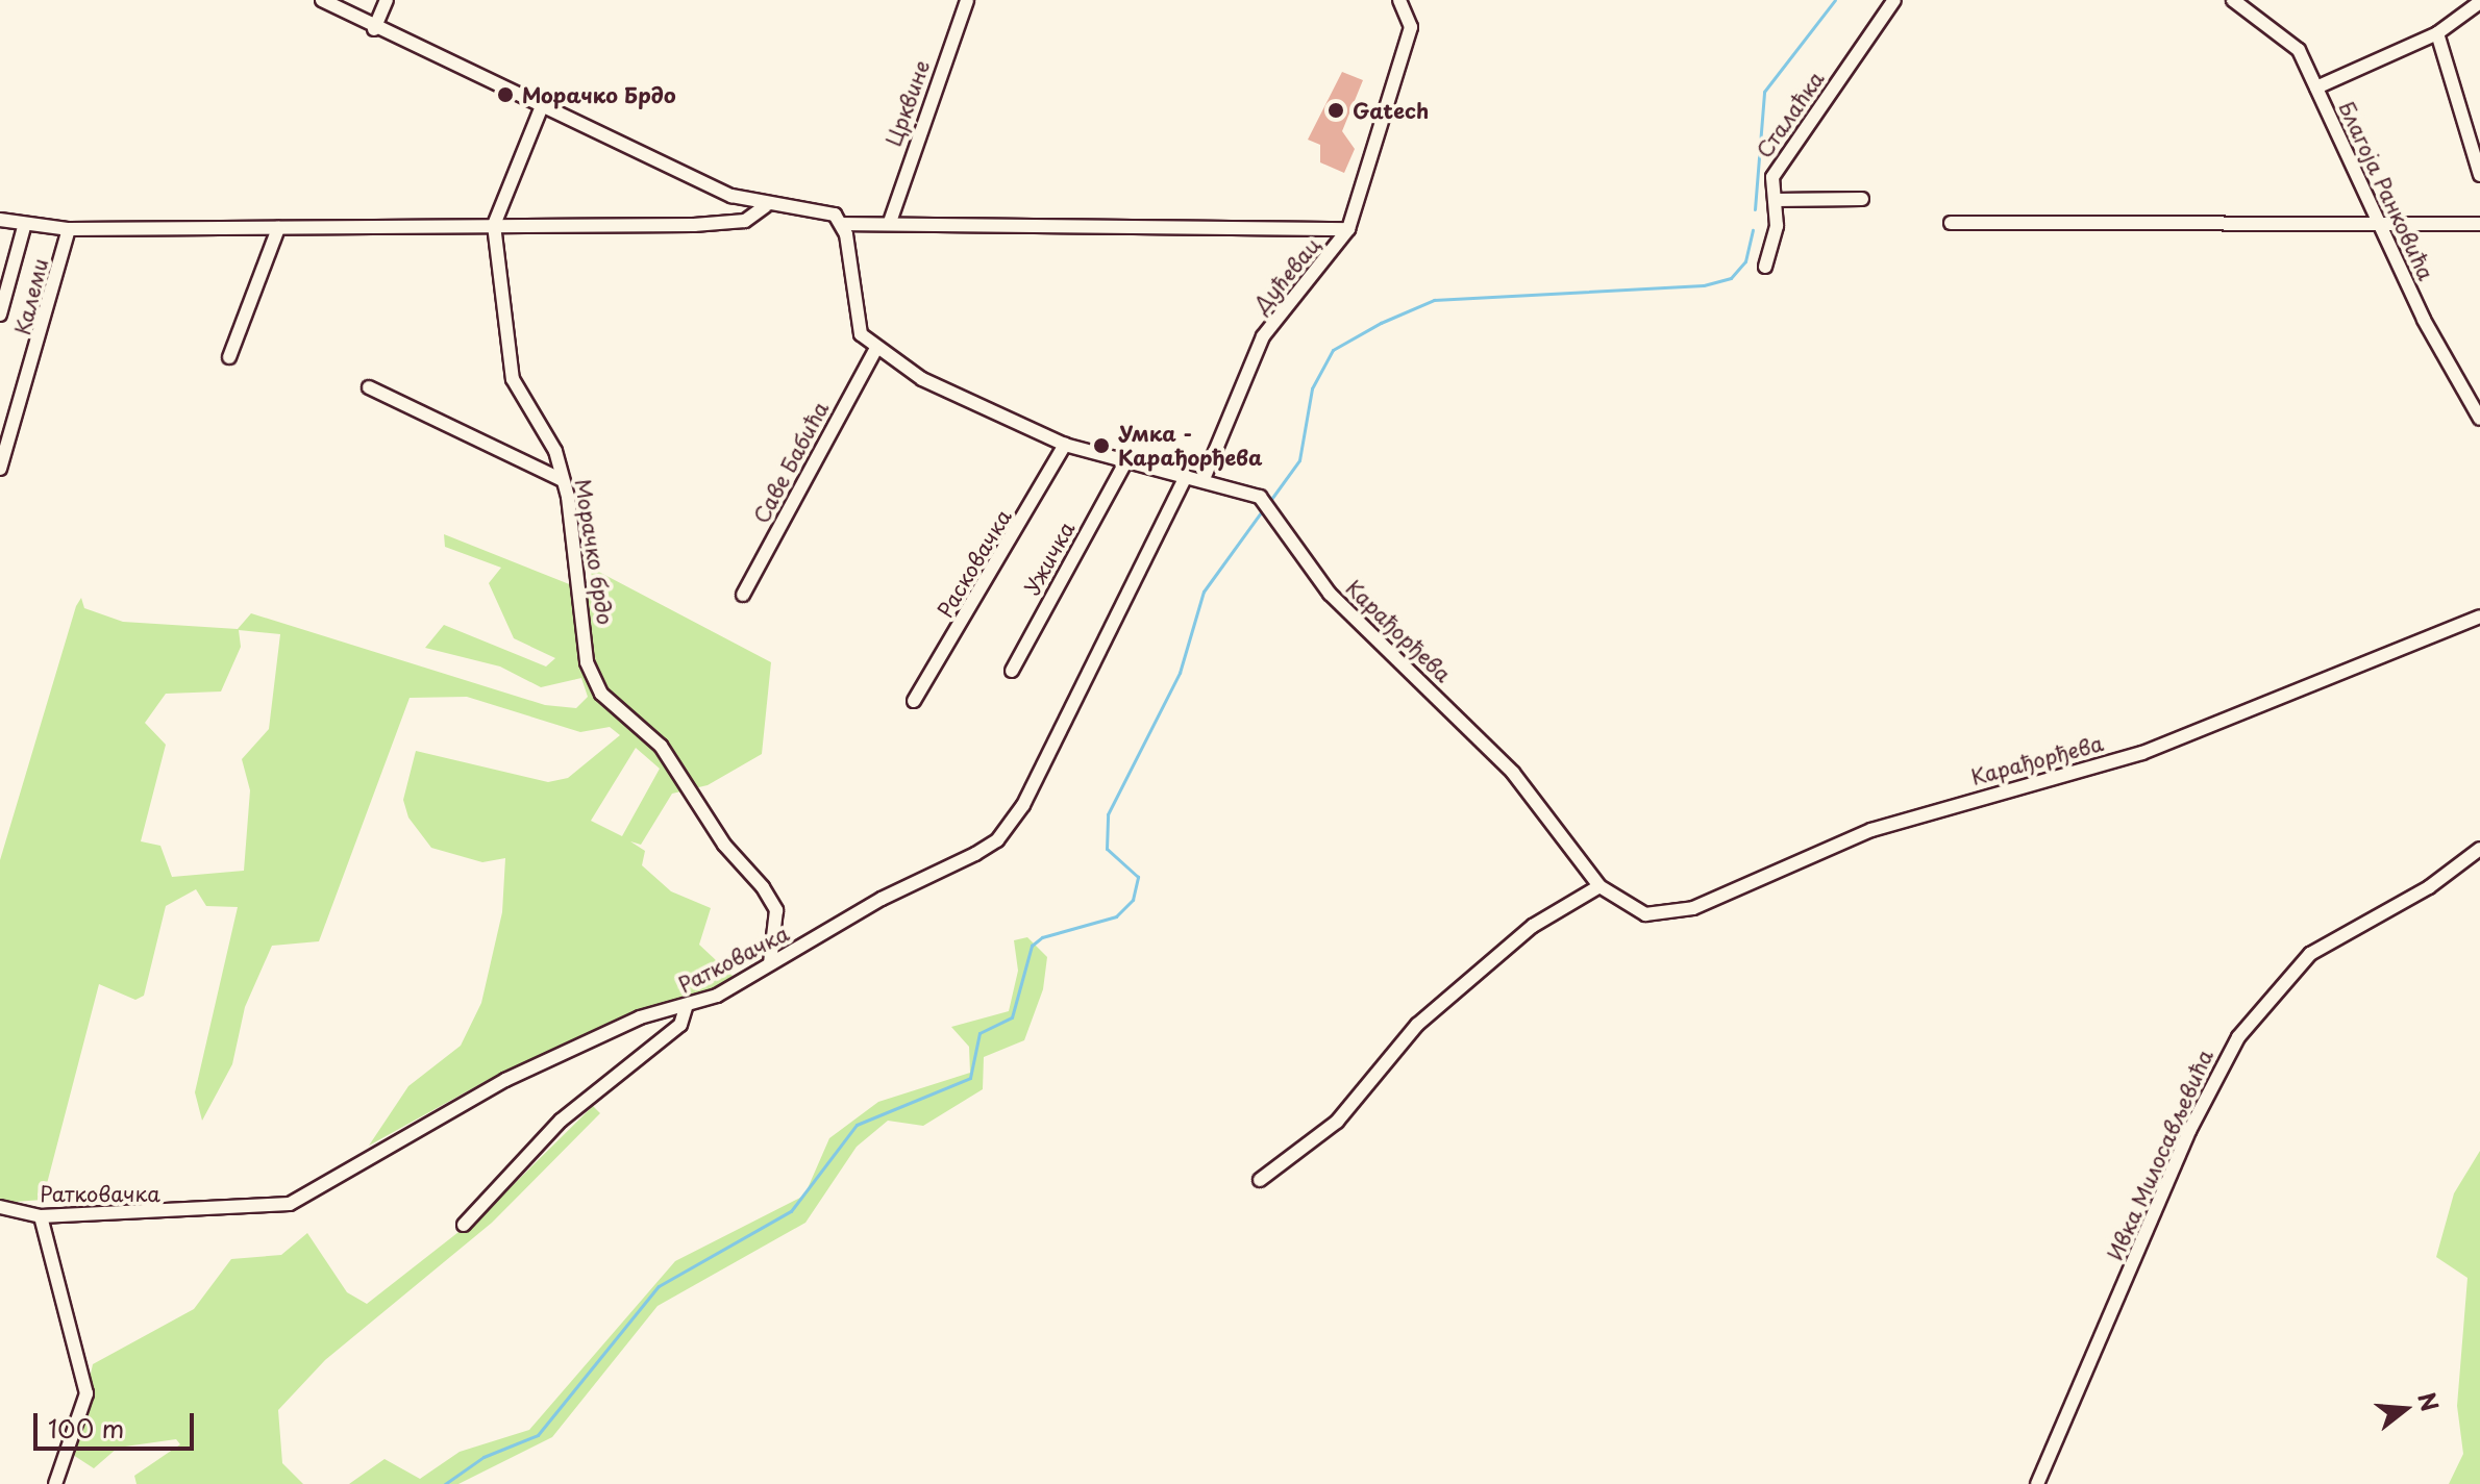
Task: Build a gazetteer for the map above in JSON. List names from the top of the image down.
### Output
{
  "streets": {
    "street": [
      "Црквине",
      "Сталаћка",
      "Благоја Ранковића",
      "Дућевац",
      "Калеми",
      "Саве Бабића",
      "Морачко брдо",
      "Ужичка",
      "Расковачка",
      "Карађорђева",
      "Ратковачка",
      "Ивка Милосављевића"
    ]
  },
  "crossings": [
    ["Дућевац", "Карађорђева"],
    ["Саве Бабића", "Карађорђева"],
    ["Морачко брдо", "Ратковачка"],
    ["Ужичка", "Карађорђева"],
    ["Расковачка", "Карађорђева"],
    ["Карађорђева", "Ратковачка"]
  ],
  "places": ["Морачко Брдо", "Gatech", "Умка - Карађорђева"],
  "scale_bar": "100 m",
  "north": "right"
}
